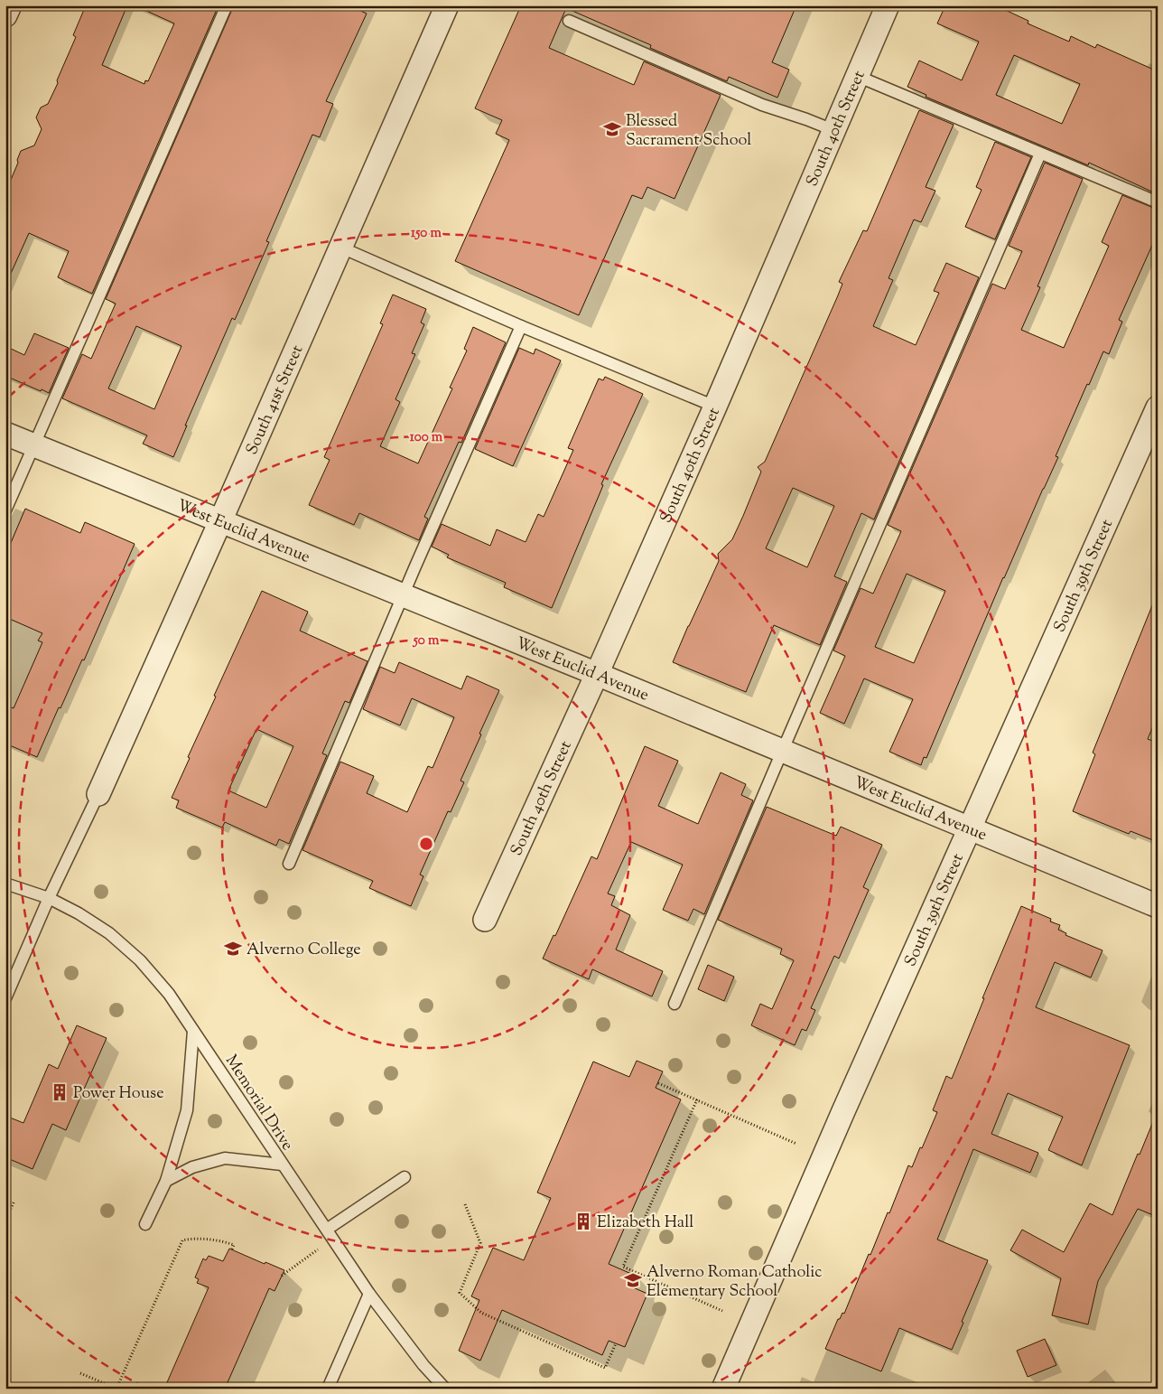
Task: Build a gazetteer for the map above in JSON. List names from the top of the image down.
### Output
{
  "streets": {
    "street": [
      "South 40th Street",
      "South 41st Street",
      "West Euclid Avenue",
      "South 39th Street"
    ],
    "lane": ["Memorial Drive"]
  },
  "crossings": [
    ["South 40th Street", "West Euclid Avenue"],
    ["South 41st Street", "West Euclid Avenue"],
    ["West Euclid Avenue", "South 39th Street"]
  ],
  "places": {
    "school or university": ["Blessed Sacrament School", "Alverno College", "Alverno Roman Catholic Elementary School"],
    "building": ["Power House", "Elizabeth Hall"]
  },
  "rings": ["150 m", "100 m", "50 m"]
}
